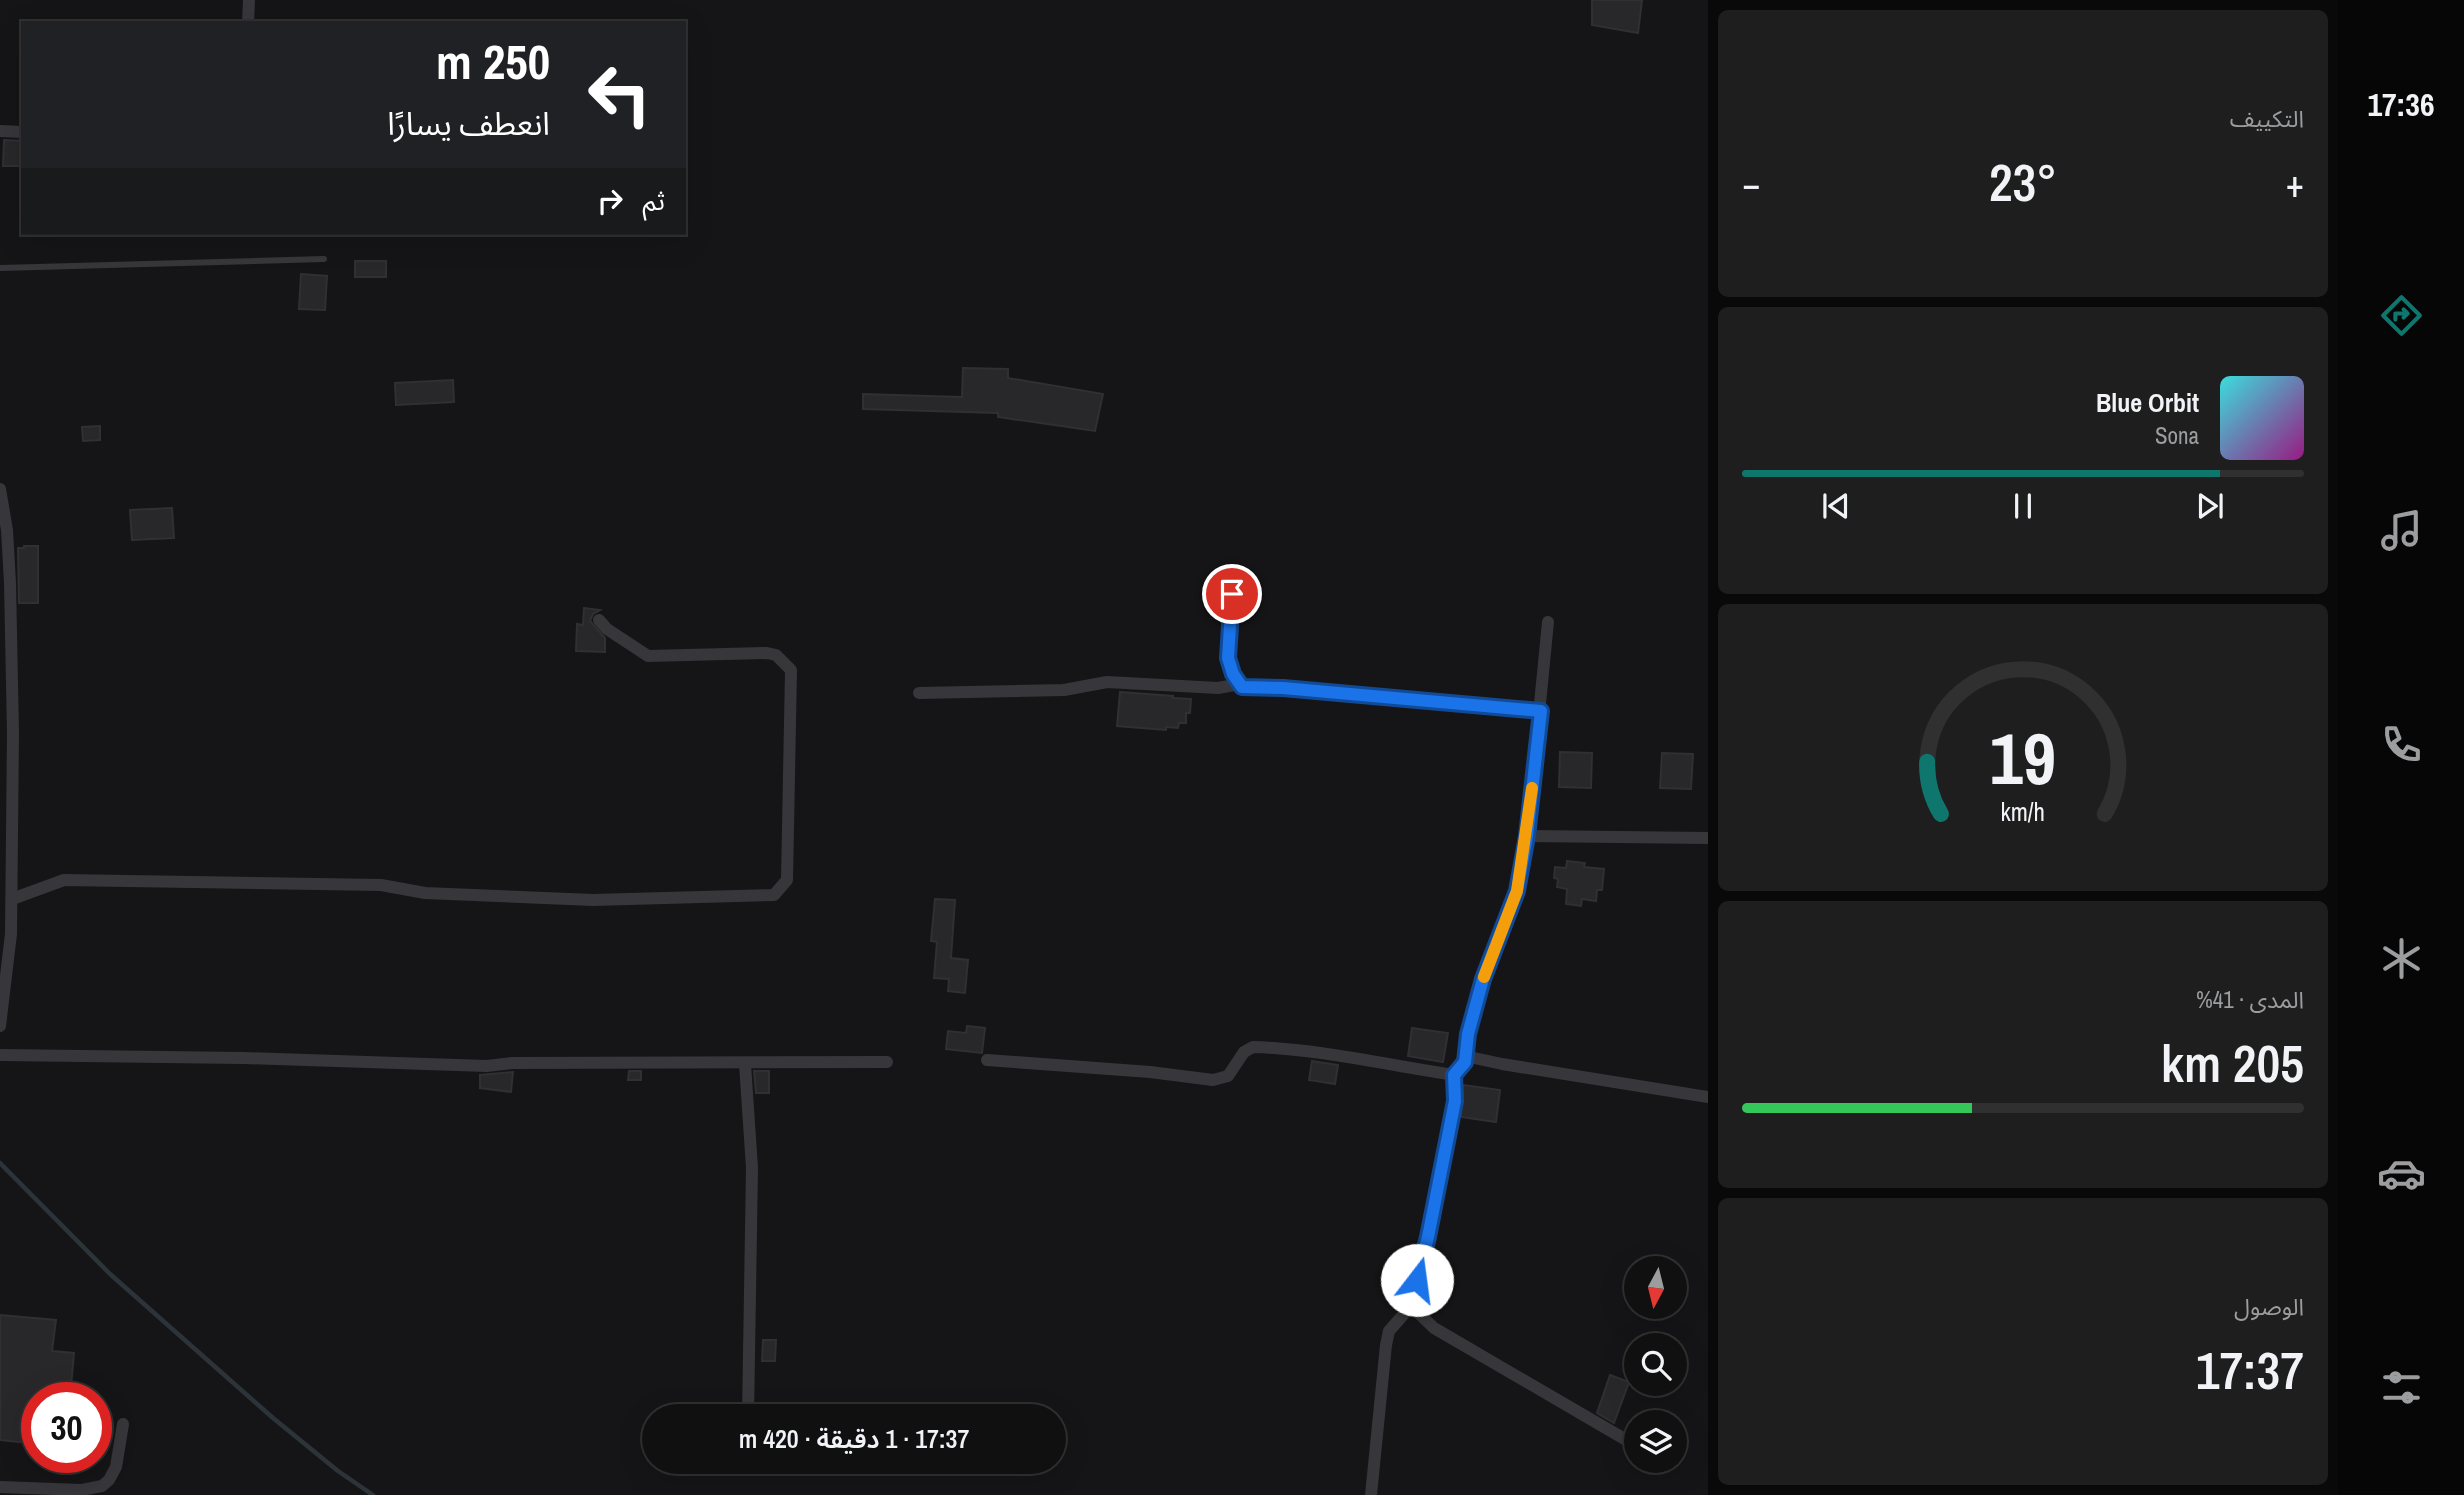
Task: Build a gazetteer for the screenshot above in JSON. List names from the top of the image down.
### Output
{
  "north": "bottom",
  "page": {
    "tabs": "17:36",
    "tile": [
      "التكييف",
      ["المدى · 41%", "205 km"],
      ["الوصول", "17:37"]
    ],
    "turn": ["250 m", "انعطف يسارًا"],
    "heat": ["−", "23°", "+"],
    "then": "ثم",
    "song": ["Blue Orbit", "Sona"],
    "limit": "30",
    "trip": "17:37 · 1 دقيقة · 420 m",
    "gauge": ["19", "km/h"]
  }
}
